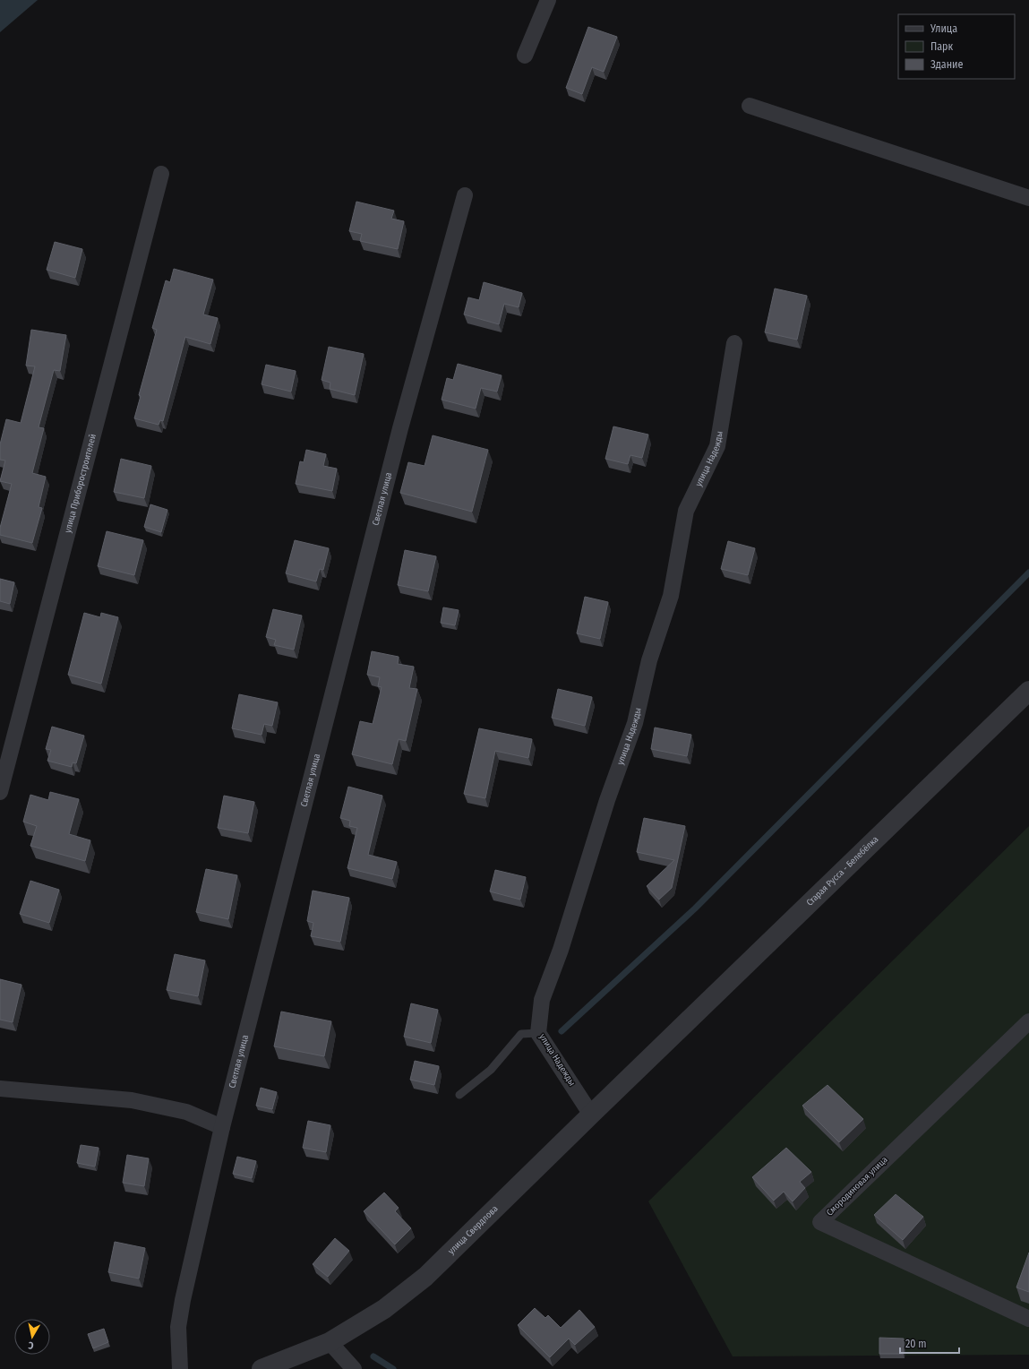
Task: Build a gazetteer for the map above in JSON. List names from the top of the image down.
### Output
{
  "streets": {
    "street": [
      "улица Надежды",
      "улица Приборостроителей",
      "Светлая улица",
      "Старая Русса - Белебёлка",
      "Смородиновая улица",
      "улица Свердлова"
    ]
  },
  "crossings": [
    ["улица Надежды", "улица Свердлова"],
    ["Старая Русса - Белебёлка", "улица Свердлова"]
  ],
  "legend": ["Улица", "Парк", "Здание"],
  "scale_bar": "20 m",
  "north": "bottom"
}
